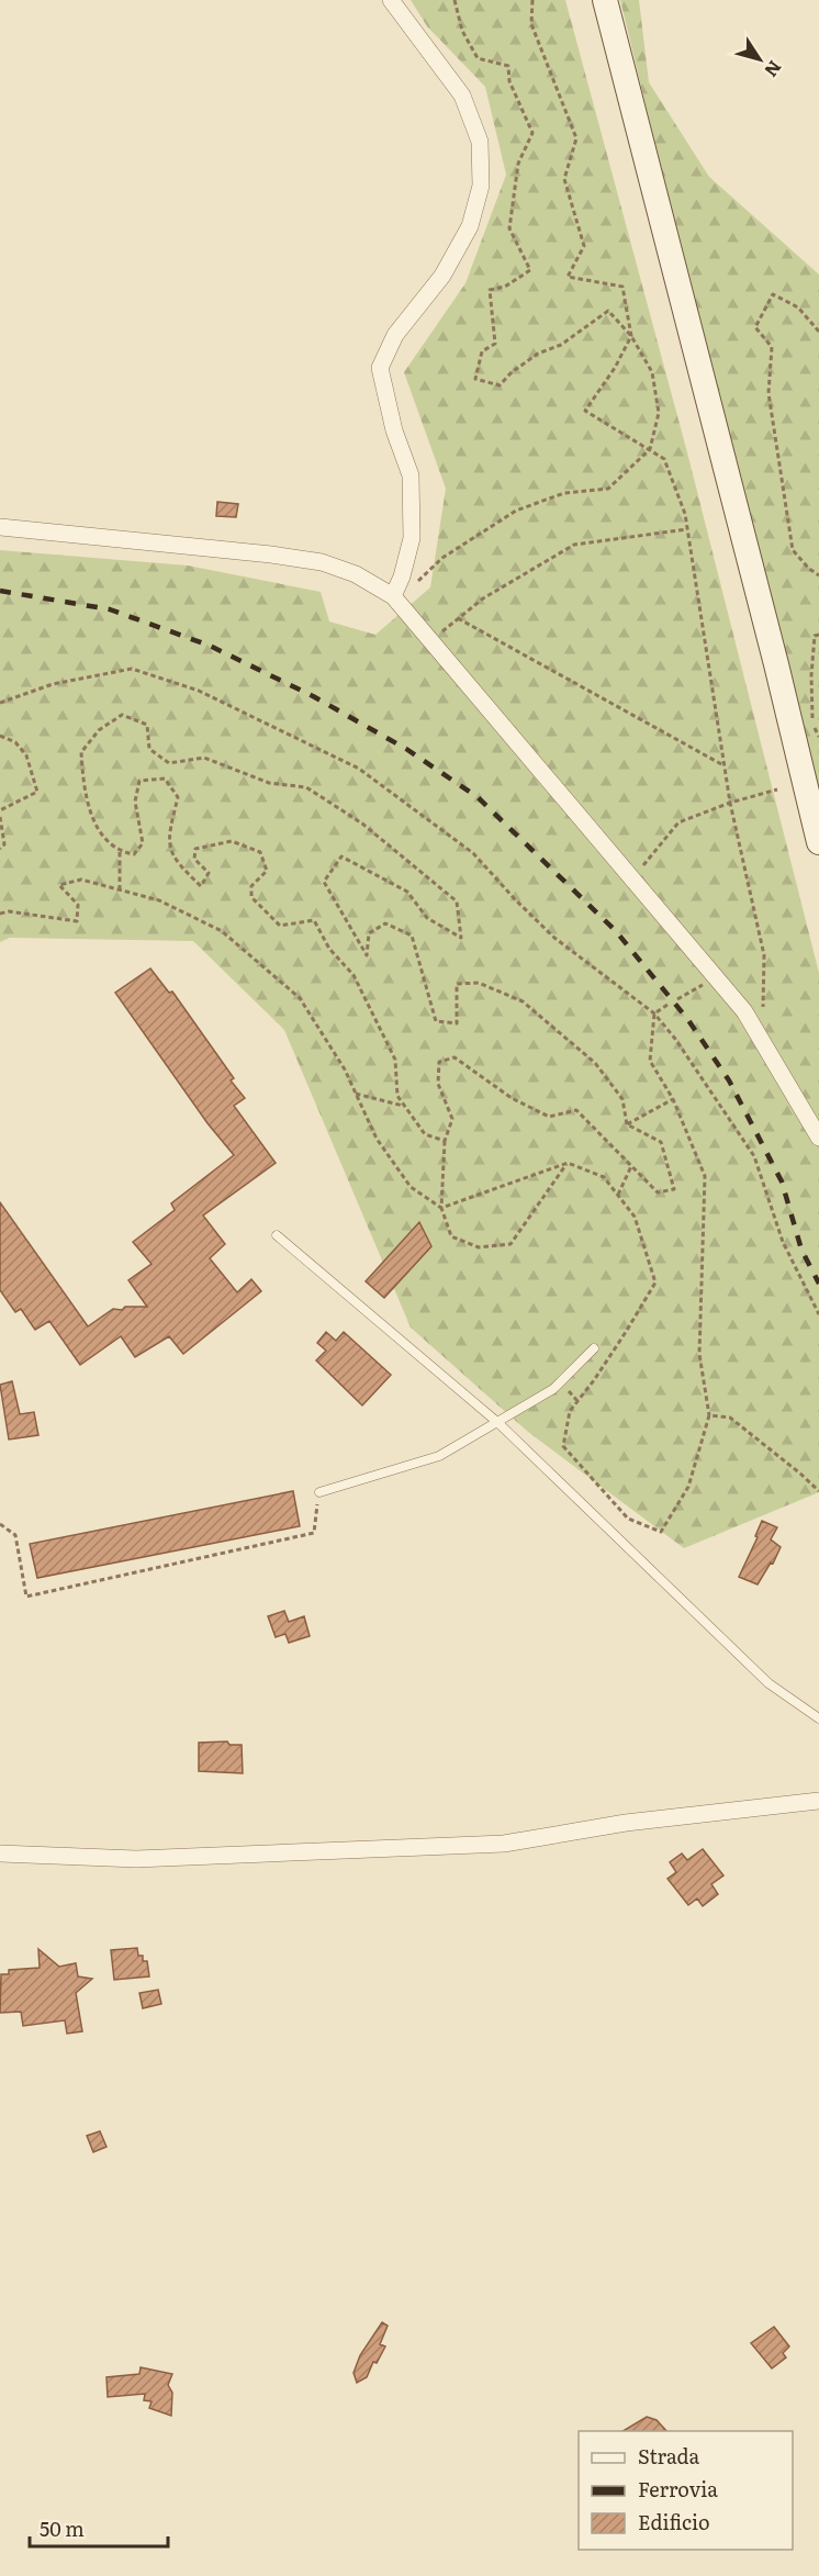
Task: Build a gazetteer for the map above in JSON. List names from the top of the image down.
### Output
{
  "legend": ["Strada", "Ferrovia", "Edificio"],
  "scale_bar": "50 m",
  "north": "bottom right"
}
